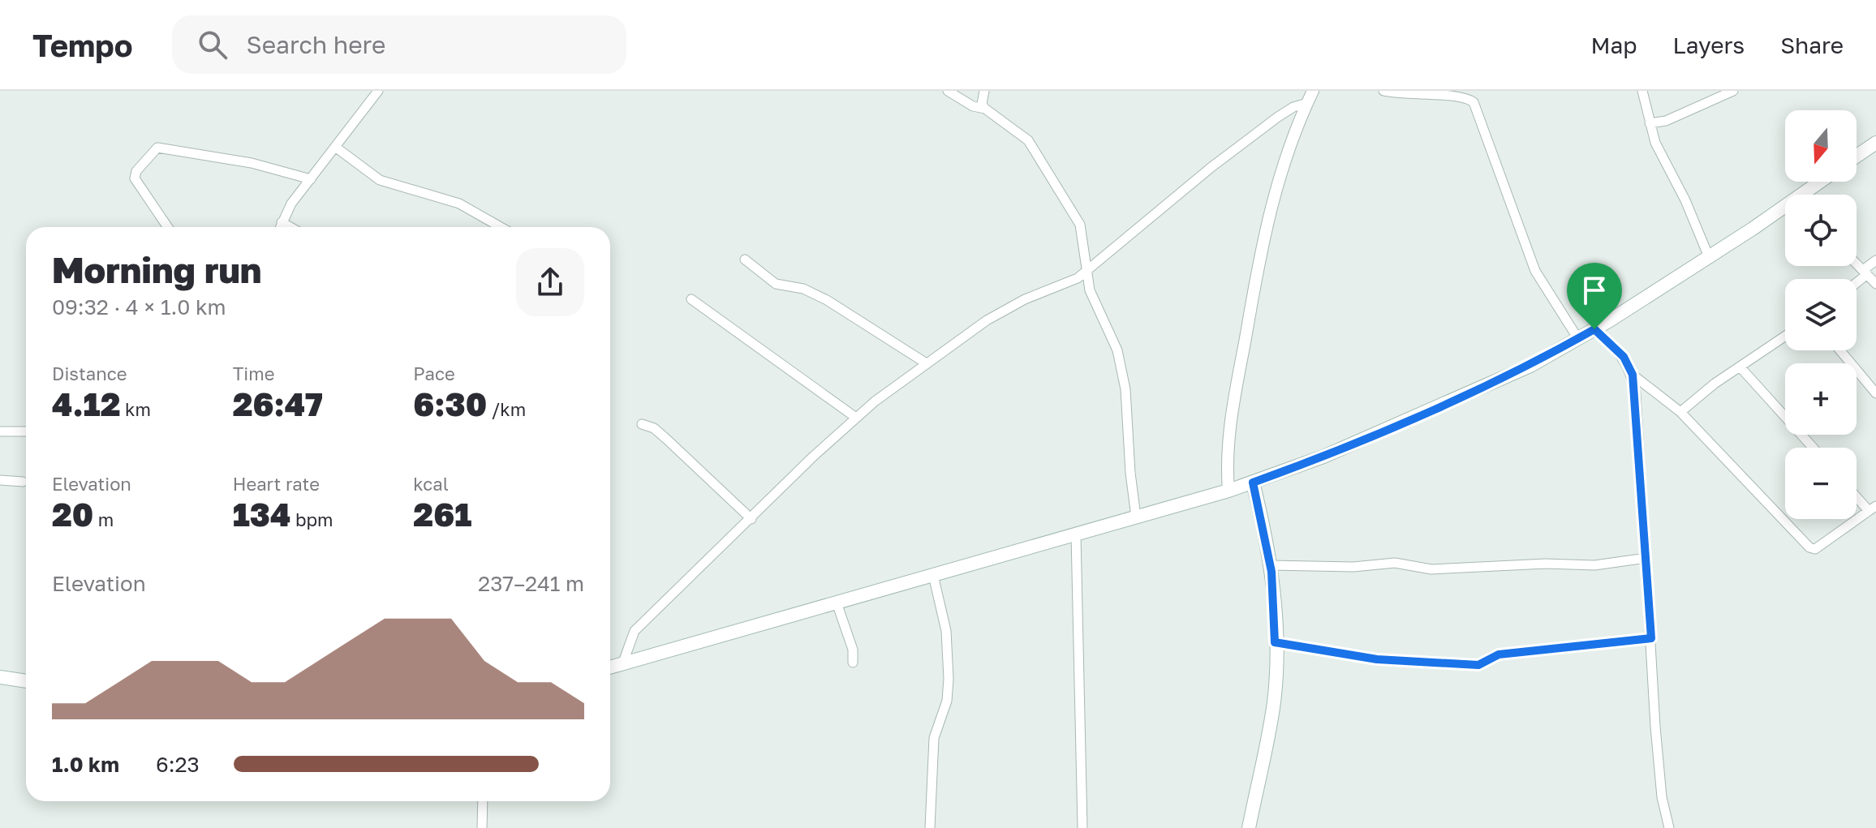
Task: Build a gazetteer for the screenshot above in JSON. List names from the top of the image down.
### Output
{
  "north": "bottom",
  "page": {
    "header": "Tempo",
    "search": "Search here",
    "nav": ["Map", "Layers", "Share"],
    "map_buttons": ["+", "−"],
    "heading": ["Morning run", "09:32 · 4 × 1.0 km"],
    "stats": [
      ["Distance", "4.12 km"],
      ["Time", "26:47"],
      ["Pace", "6:30 /km"],
      ["Elevation", "20 m"],
      ["Heart rate", "134 bpm"],
      ["kcal", "261"]
    ],
    "chart": ["Elevation", "237–241 m"],
    "list": [
      {
        "name": "1.0 km",
        "note": "6:23"
      }
    ]
  }
}
